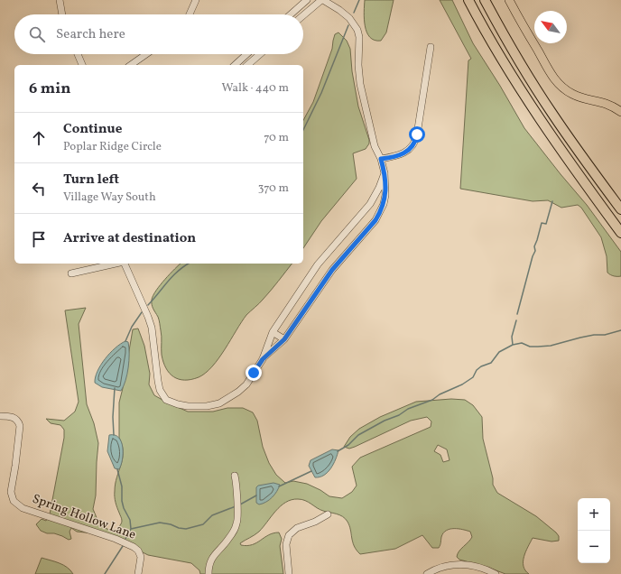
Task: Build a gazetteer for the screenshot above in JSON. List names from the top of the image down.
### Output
{
  "streets": {
    "street": ["Spring Hollow Lane"]
  },
  "north": "top left",
  "page": {
    "search": "Search here",
    "heading": ["6 min", "Walk · 440 m"],
    "list": [
      ["Continue", "Poplar Ridge Circle", "70 m"],
      ["Turn left", "Village Way South", "370 m"],
      "Arrive at destination"
    ],
    "map_buttons": ["+", "−"]
  }
}
